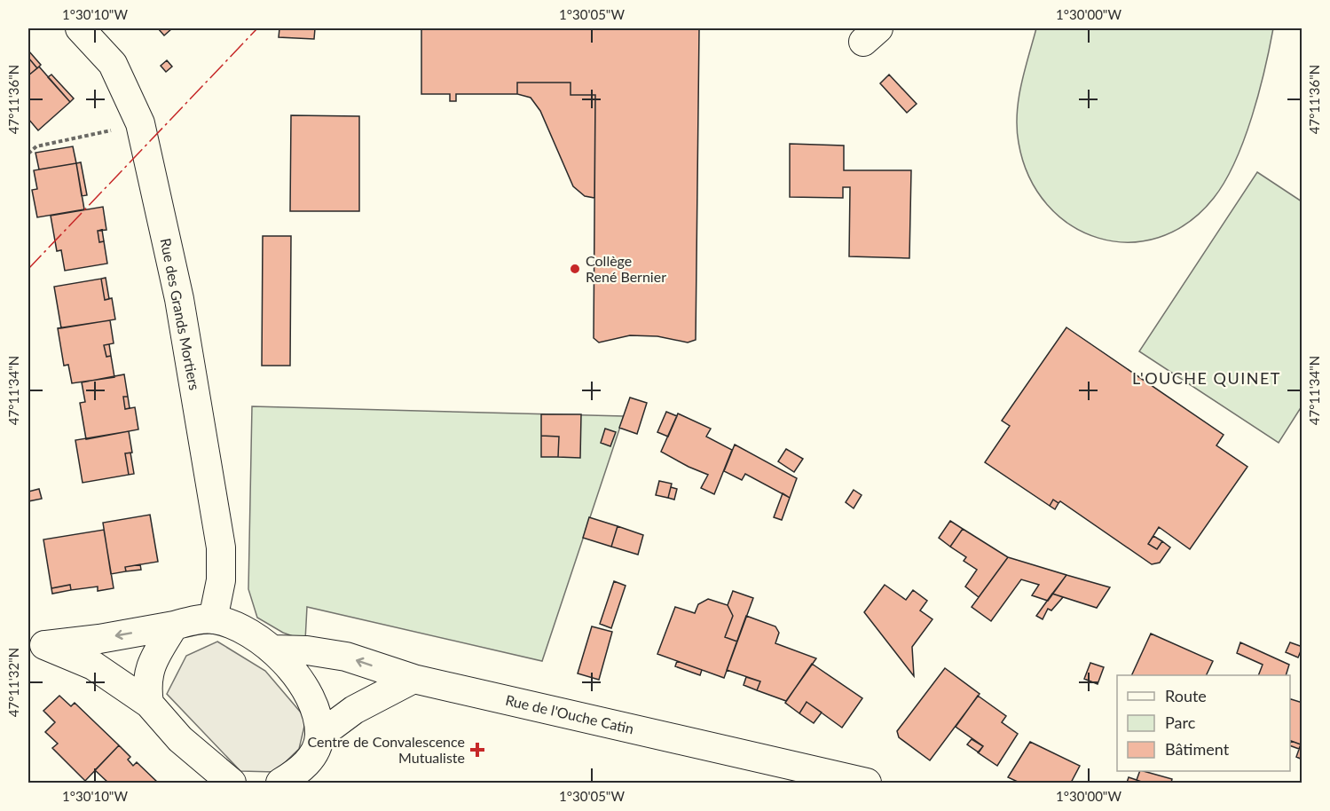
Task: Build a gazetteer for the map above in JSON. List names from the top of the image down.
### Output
{
  "streets": {
    "street": ["Rue des Grands Mortiers", "Rue de l'Ouche Catin"]
  },
  "districts": ["L'OUCHE QUINET"],
  "places": {
    "other": ["Collège René Bernier"],
    "health": ["Centre de Convalescence Mutualiste"]
  },
  "legend": ["Route", "Parc", "Bâtiment"],
  "coordinates": [
    "1°30'10\"W",
    "1°30'05\"W",
    "1°30'00\"W",
    "47°11'36\"N",
    "47°11'34\"N",
    "47°11'32\"N"
  ]
}
